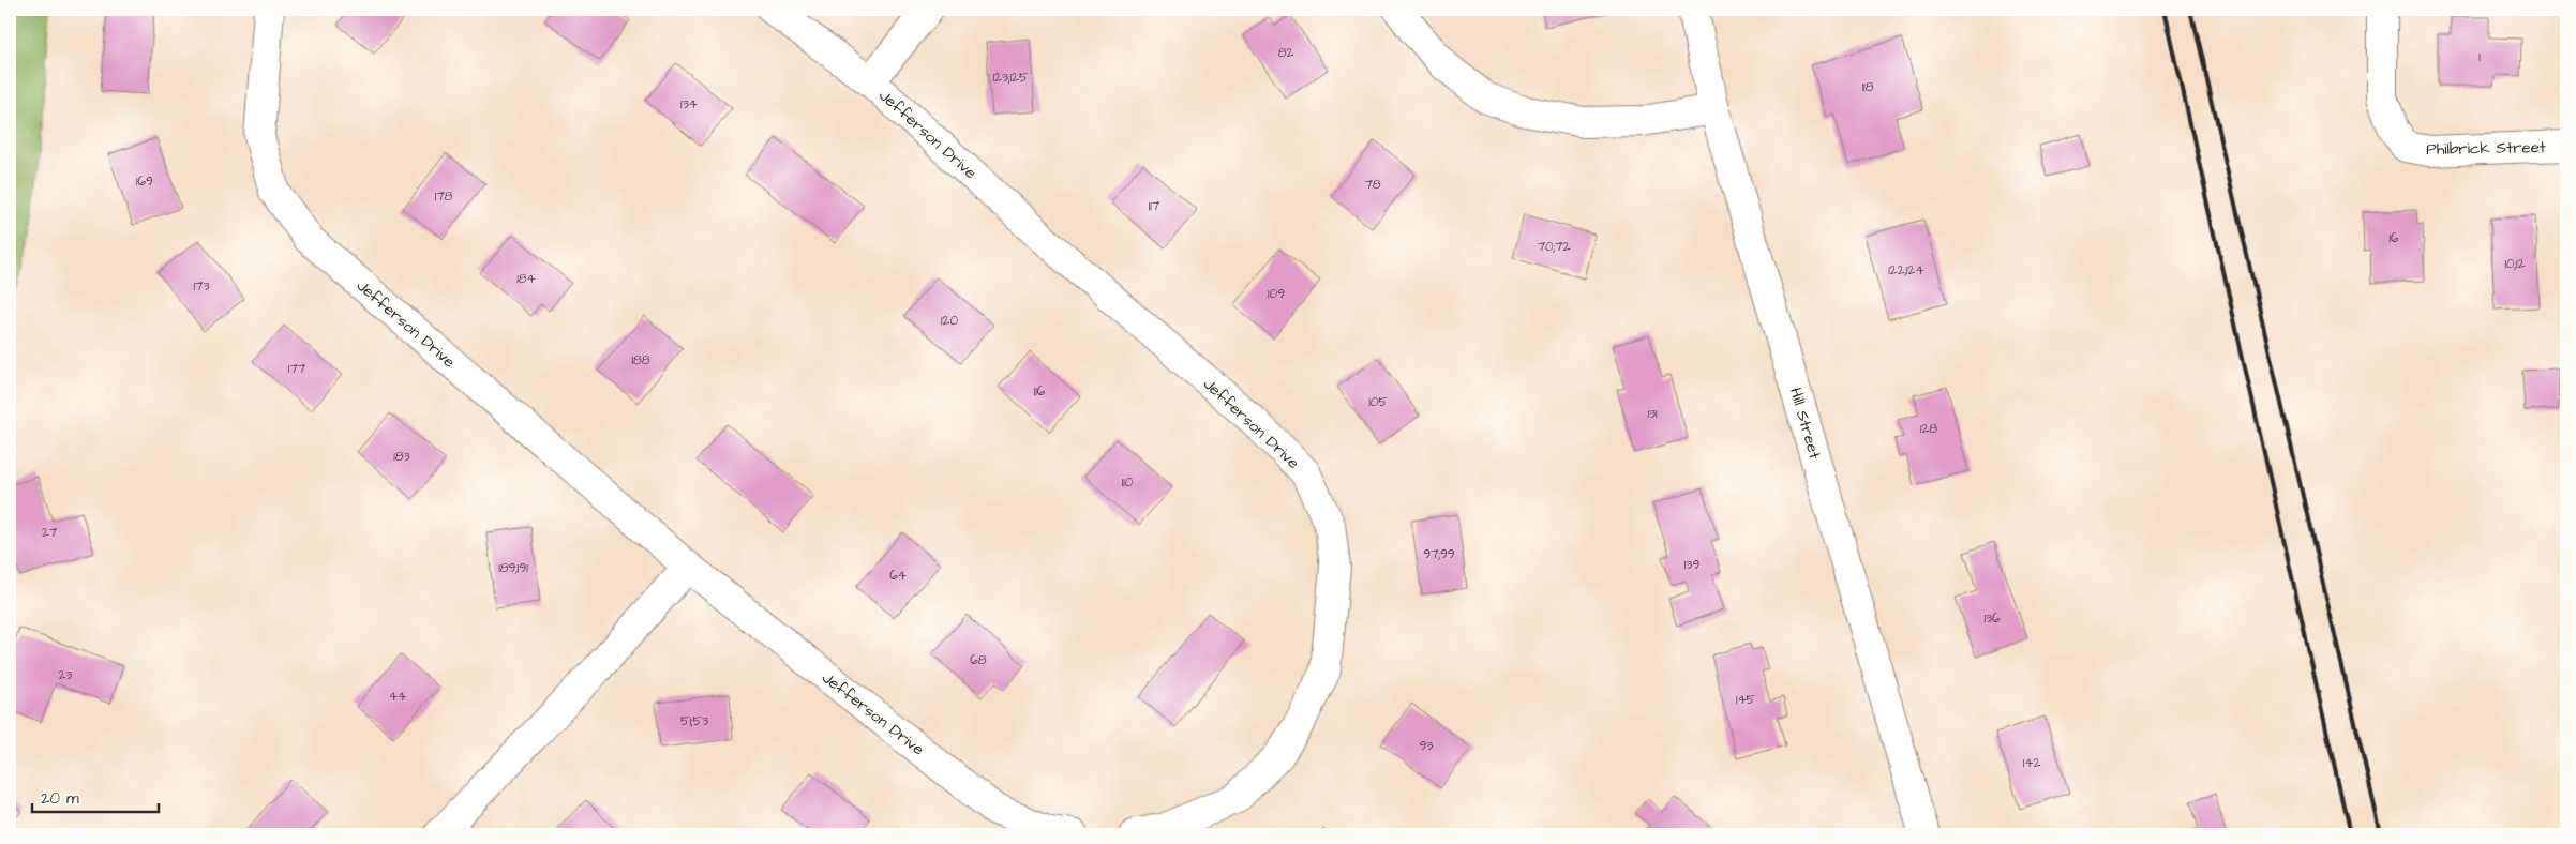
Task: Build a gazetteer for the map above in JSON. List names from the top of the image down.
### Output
{
  "streets": {
    "street": ["Jefferson Drive", "Philbrick Street", "Hill Street"]
  },
  "house_numbers": [
    "82",
    "1",
    "123;125",
    "118",
    "134",
    "169",
    "78",
    "178",
    "117",
    "16",
    "70;72",
    "10;12",
    "122;124",
    "184",
    "173",
    "109",
    "120",
    "188",
    "177",
    "116",
    "105",
    "131",
    "128",
    "183",
    "110",
    "27",
    "97;99",
    "139",
    "189;191",
    "64",
    "136",
    "68",
    "23",
    "44",
    "145",
    "51;53",
    "93",
    "142"
  ],
  "scale_bar": "20 m"
}
